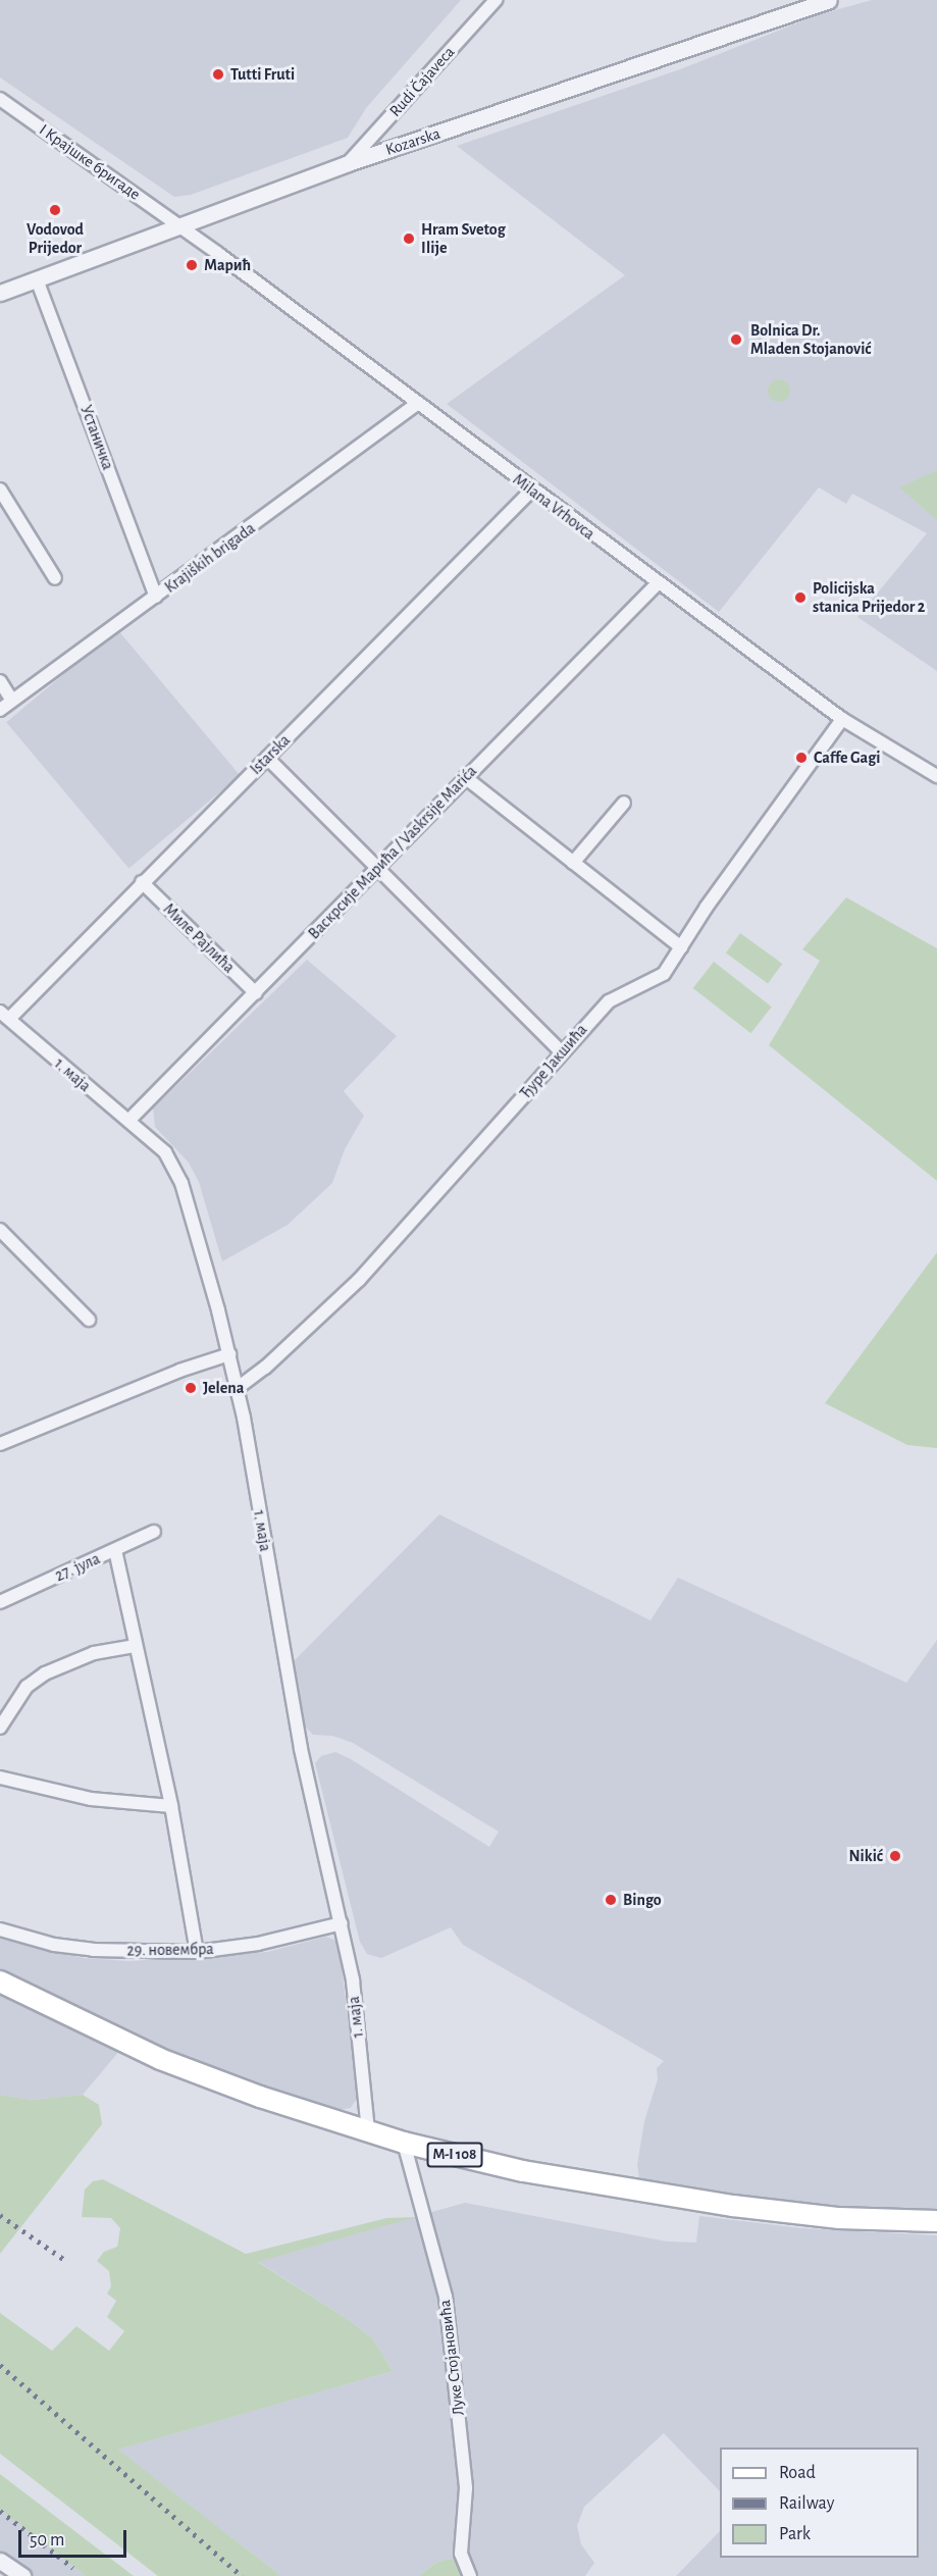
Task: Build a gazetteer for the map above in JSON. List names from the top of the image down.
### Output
{
  "streets": {
    "main road": ["M-I 108"],
    "street": [
      "Rudi Čajaveca",
      "Kozarska",
      "I Крајшке бригаде",
      "Устаничка",
      "Milana Vrhovca",
      "Krajiških brigada",
      "Istarska",
      "Васкрсије Марића / Vaskrsije Marića",
      "Миле Рајлића",
      "Ђуре Јакшића",
      "1. маја",
      "27. јула",
      "29. новембра",
      "Луке Стојановића"
    ]
  },
  "crossings": [
    ["Rudi Čajaveca", "Kozarska"],
    ["Kozarska", "I Крајшке бригаде"],
    ["Kozarska", "Устаничка"],
    ["Kozarska", "Milana Vrhovca"],
    ["I Крајшке бригаде", "Milana Vrhovca"],
    ["Устаничка", "Krajiških brigada"],
    ["Milana Vrhovca", "Krajiških brigada"],
    ["Milana Vrhovca", "Istarska"],
    ["Milana Vrhovca", "Васкрсије Марића / Vaskrsije Marića"],
    ["Milana Vrhovca", "Ђуре Јакшића"],
    ["Istarska", "Миле Рајлића"],
    ["Istarska", "1. маја"],
    ["Васкрсије Марића / Vaskrsije Marića", "Миле Рајлића"],
    ["Васкрсије Марића / Vaskrsije Marića", "1. маја"],
    ["Ђуре Јакшића", "1. маја"],
    ["1. маја", "29. новембра"],
    ["1. маја", "M-I 108"],
    ["M-I 108", "Луке Стојановића"]
  ],
  "places": [
    "Tutti Fruti",
    "Vodovod Prijedor",
    "Hram Svetog Ilije",
    "Марић",
    "Bolnica Dr. Mladen Stojanović",
    "Policijska stanica Prijedor 2",
    "Caffe Gagi",
    "Jelena",
    "Nikić",
    "Bingo"
  ],
  "legend": ["Road", "Railway", "Park"],
  "scale_bar": "50 m"
}
